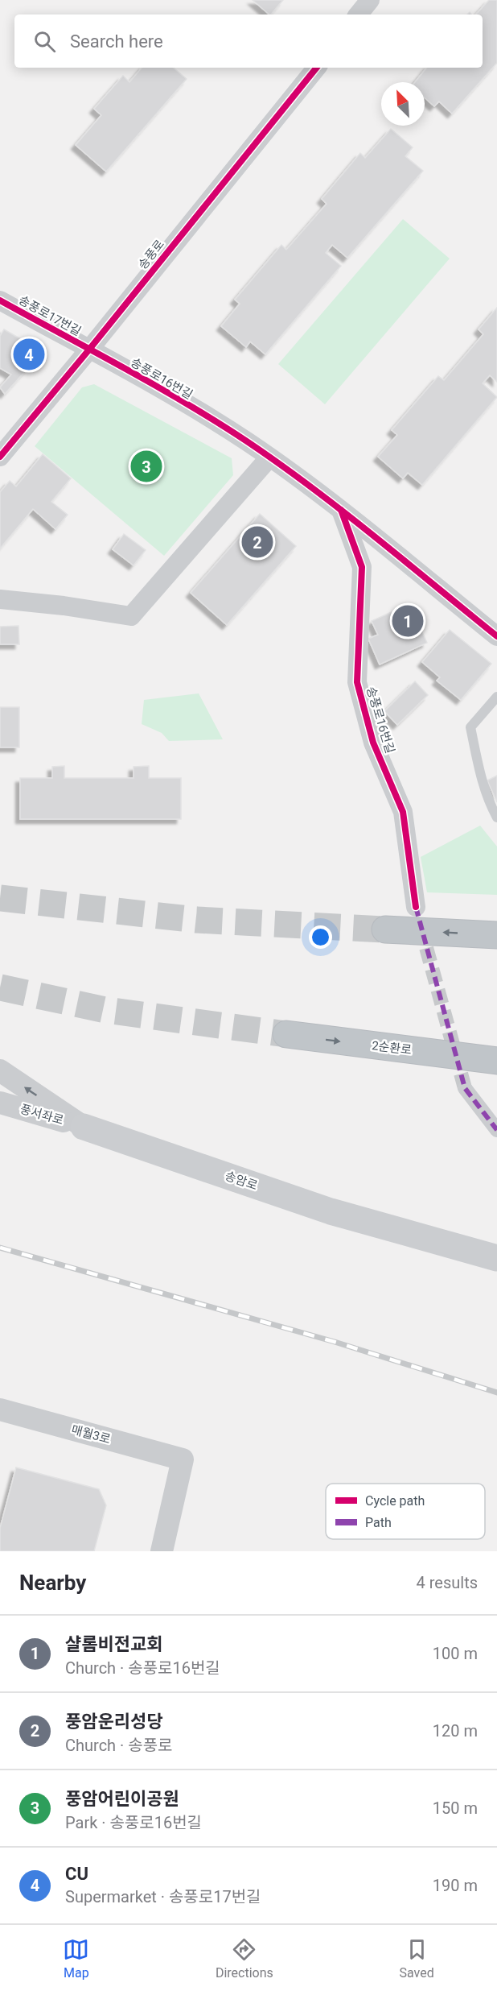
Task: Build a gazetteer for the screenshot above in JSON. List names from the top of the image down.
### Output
{
  "streets": {
    "highway": ["2순환로"],
    "main road": ["송암로"],
    "street": [
      "송풍로",
      "송풍로17번길",
      "송풍로16번길",
      "풍서좌로",
      "매월3로"
    ]
  },
  "crossings": [
    ["송풍로", "송풍로17번길"],
    ["송풍로", "송풍로16번길"],
    ["송풍로17번길", "송풍로16번길"],
    ["풍서좌로", "송암로"]
  ],
  "legend": ["Cycle path", "Path"],
  "north": "top left",
  "page": {
    "search": "Search here",
    "pins": [
      "4",
      "3",
      "2",
      "1"
    ],
    "heading": ["Nearby", "4 results"],
    "list": [
      {
        "mark": "1",
        "name": "샬롬비전교회",
        "note": "Church · 송풍로16번길",
        "value": "100 m"
      },
      {
        "mark": "2",
        "name": "풍암운리성당",
        "note": "Church · 송풍로",
        "value": "120 m"
      },
      {
        "mark": "3",
        "name": "풍암어린이공원",
        "note": "Park · 송풍로16번길",
        "value": "150 m"
      },
      {
        "mark": "4",
        "name": "CU",
        "note": "Supermarket · 송풍로17번길",
        "value": "190 m"
      }
    ],
    "nav": ["Map", "Directions", "Saved"]
  }
}
